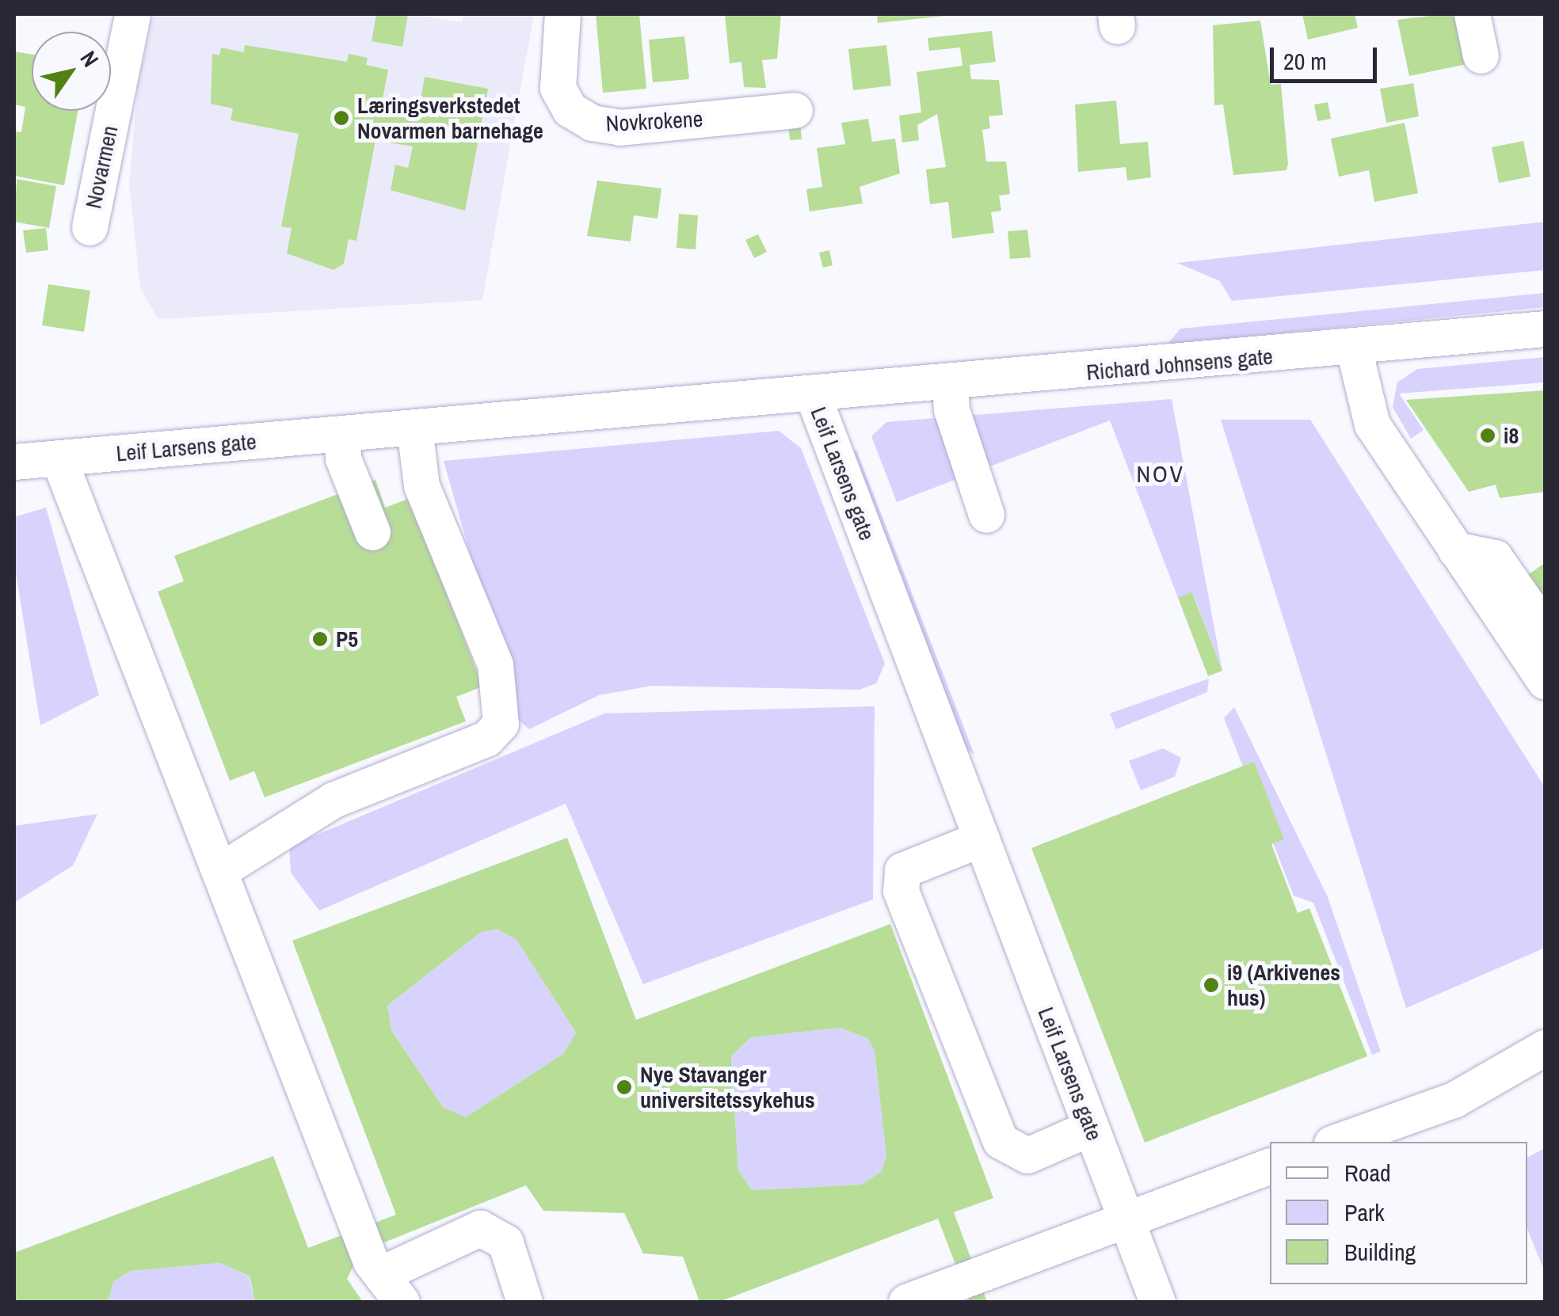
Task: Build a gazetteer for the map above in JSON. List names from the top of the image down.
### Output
{
  "streets": {
    "street": [
      "Novkrokene",
      "Novarmen",
      "Richard Johnsens gate",
      "Leif Larsens gate"
    ]
  },
  "crossings": [
    ["Richard Johnsens gate", "Leif Larsens gate"]
  ],
  "districts": ["NOV"],
  "places": [
    "Læringsverkstedet Novarmen barnehage",
    "i8",
    "P5",
    "i9 (Arkivenes hus)",
    "Nye Stavanger universitetssykehus"
  ],
  "legend": ["Road", "Park", "Building"],
  "scale_bar": "20 m",
  "north": "top right"
}
